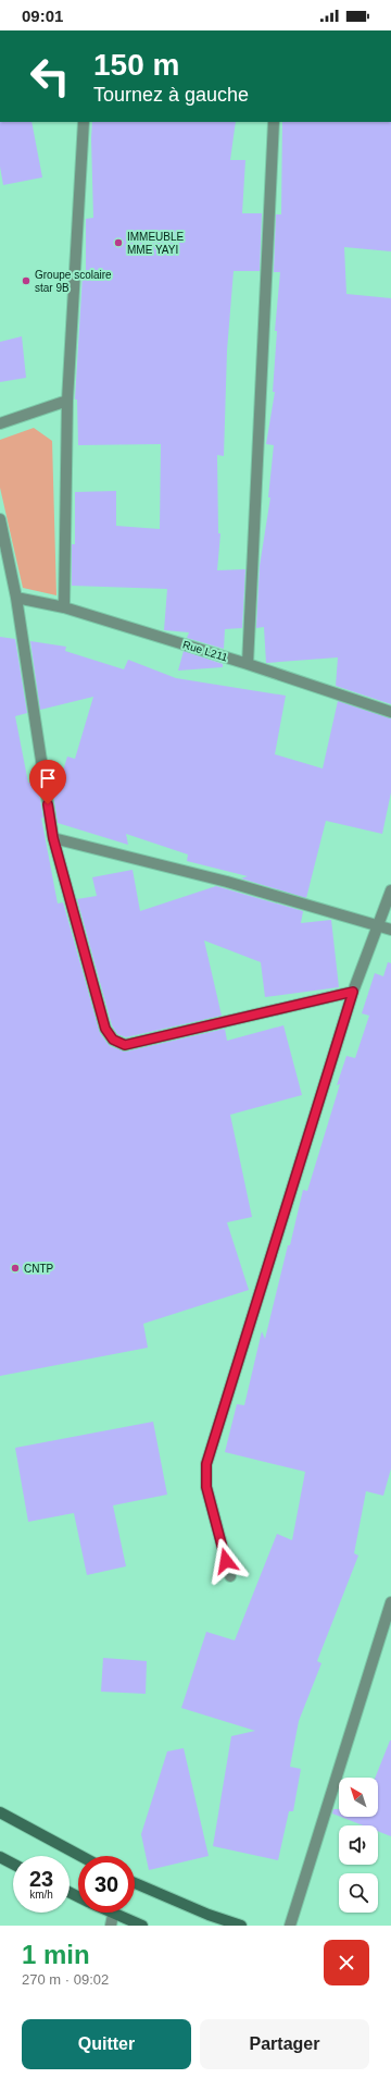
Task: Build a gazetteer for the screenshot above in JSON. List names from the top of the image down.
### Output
{
  "streets": {
    "street": ["Rue L211"]
  },
  "places": ["IMMEUBLE MME YAYI", "Groupe scolaire star 9B", "CNTP"],
  "north": "top left",
  "page": {
    "status": "09:01",
    "turn": ["150 m", "Tournez à gauche"],
    "speed": "23 km/h",
    "limit": "30",
    "heading": ["1 min", "270 m · 09:02"],
    "buttons": ["Quitter", "Partager"]
  }
}
